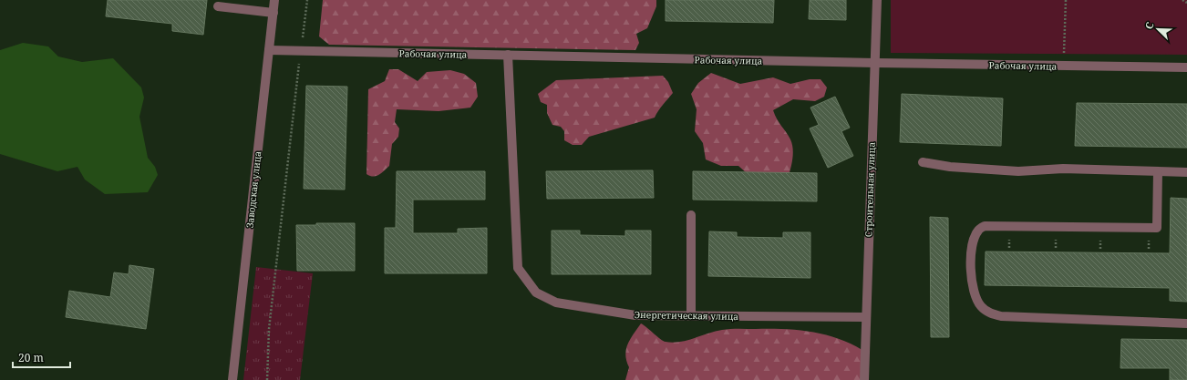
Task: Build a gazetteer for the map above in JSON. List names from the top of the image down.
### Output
{
  "streets": {
    "street": [
      "Рабочая улица",
      "Заводская улица",
      "Строительная улица",
      "Энергетическая улица"
    ]
  },
  "crossings": [
    ["Рабочая улица", "Заводская улица"],
    ["Рабочая улица", "Строительная улица"],
    ["Рабочая улица", "Энергетическая улица"],
    ["Строительная улица", "Энергетическая улица"]
  ],
  "scale_bar": "20 m",
  "north": "top left"
}
